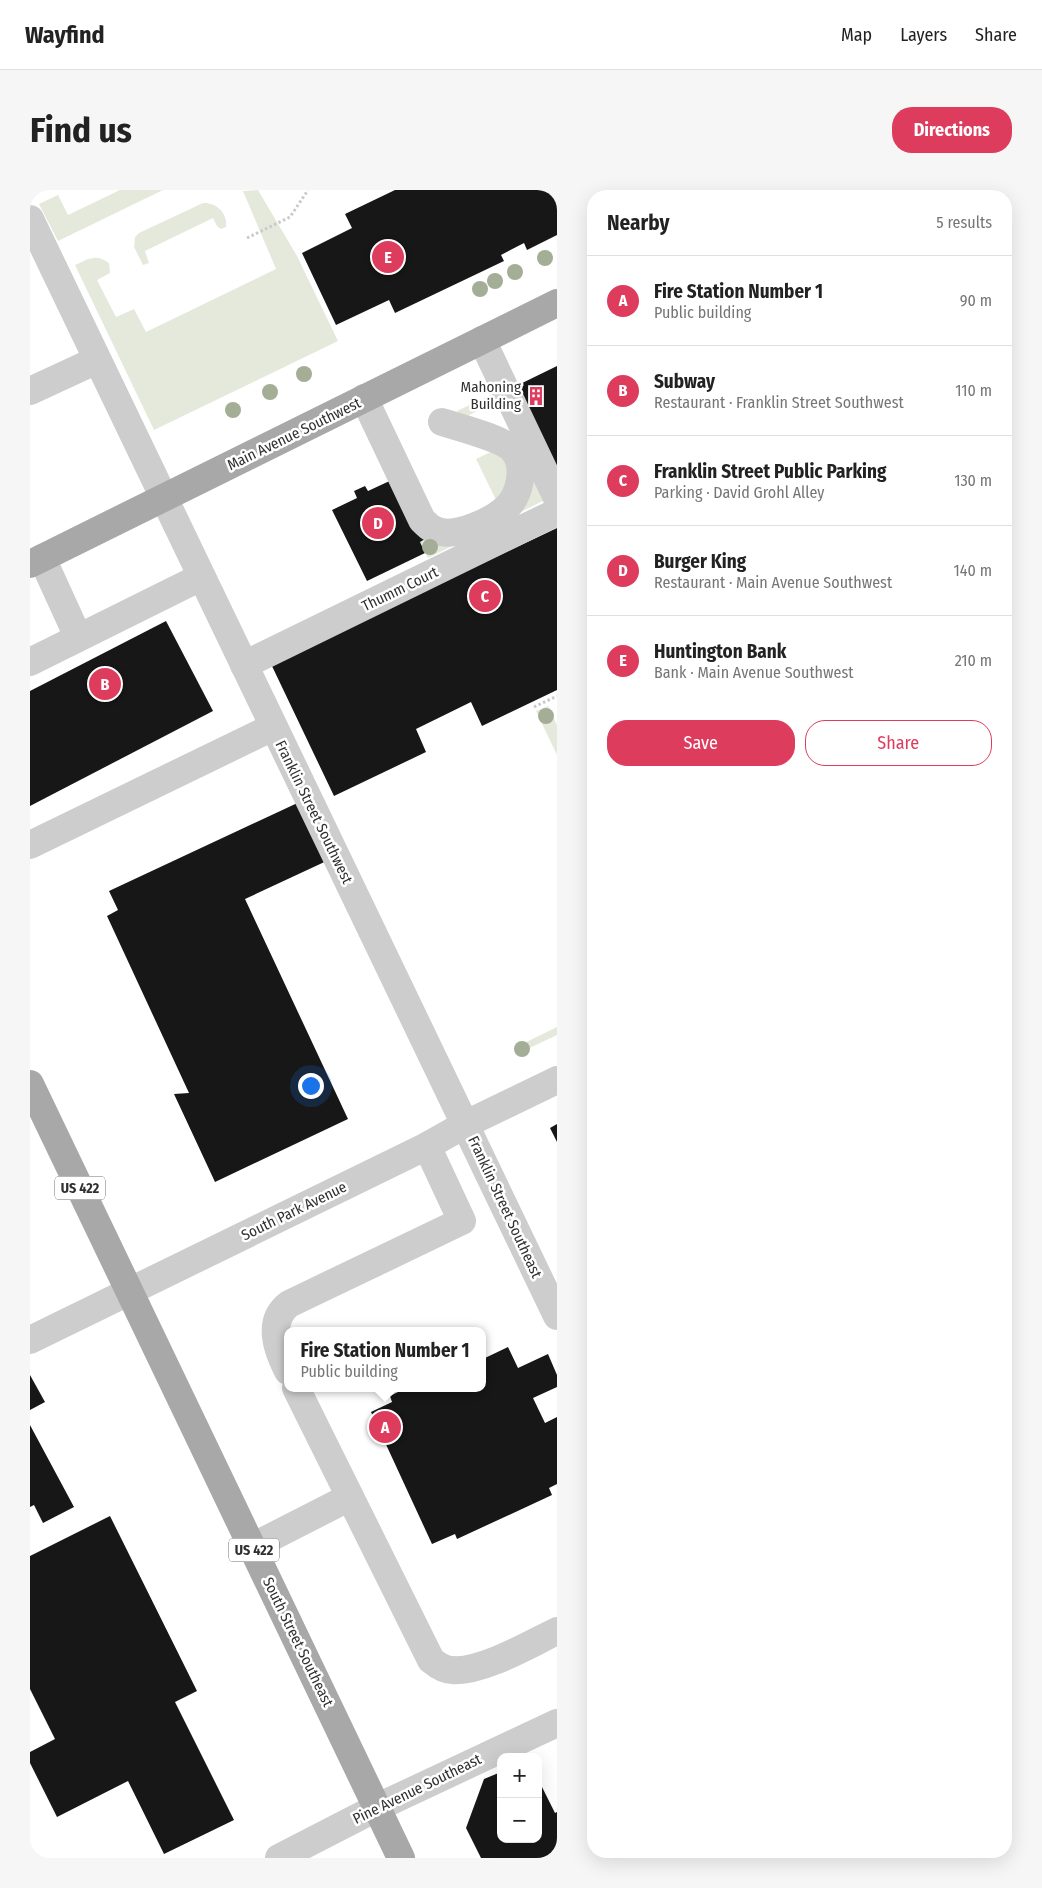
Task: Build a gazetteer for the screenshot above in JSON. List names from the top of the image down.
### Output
{
  "streets": {
    "main road": ["Main Avenue Southwest", "US 422", "South Street Southeast"],
    "street": [
      "Thumm Court",
      "Franklin Street Southwest",
      "Franklin Street Southeast",
      "South Park Avenue",
      "Pine Avenue Southeast"
    ]
  },
  "crossings": [
    ["Main Avenue Southwest", "Franklin Street Southwest"],
    ["Thumm Court", "Franklin Street Southwest"],
    ["Franklin Street Southwest", "Franklin Street Southeast"],
    ["Franklin Street Southwest", "South Park Avenue"],
    ["US 422", "South Park Avenue"],
    ["US 422", "South Street Southeast"],
    ["Franklin Street Southeast", "South Park Avenue"],
    ["South Park Avenue", "South Street Southeast"],
    ["South Street Southeast", "Pine Avenue Southeast"]
  ],
  "places": {
    "building": ["Mahoning Building"]
  },
  "page": {
    "header": "Wayfind",
    "nav": ["Map", "Layers", "Share"],
    "buttons": [
      "Directions",
      ["Save", "Share"]
    ],
    "title": "Find us",
    "heading": ["Nearby", "5 results"],
    "pins": [
      "E",
      "D",
      "C",
      "B",
      "A"
    ],
    "list": [
      {
        "mark": "A",
        "name": "Fire Station Number 1",
        "note": "Public building",
        "value": "90 m"
      },
      {
        "mark": "B",
        "name": "Subway",
        "note": "Restaurant · Franklin Street Southwest",
        "value": "110 m"
      },
      {
        "mark": "C",
        "name": "Franklin Street Public Parking",
        "note": "Parking · David Grohl Alley",
        "value": "130 m"
      },
      {
        "mark": "D",
        "name": "Burger King",
        "note": "Restaurant · Main Avenue Southwest",
        "value": "140 m"
      },
      {
        "mark": "E",
        "name": "Huntington Bank",
        "note": "Bank · Main Avenue Southwest",
        "value": "210 m"
      }
    ],
    "popup": ["Fire Station Number 1", "Public building"],
    "map_buttons": ["+", "−"]
  }
}
